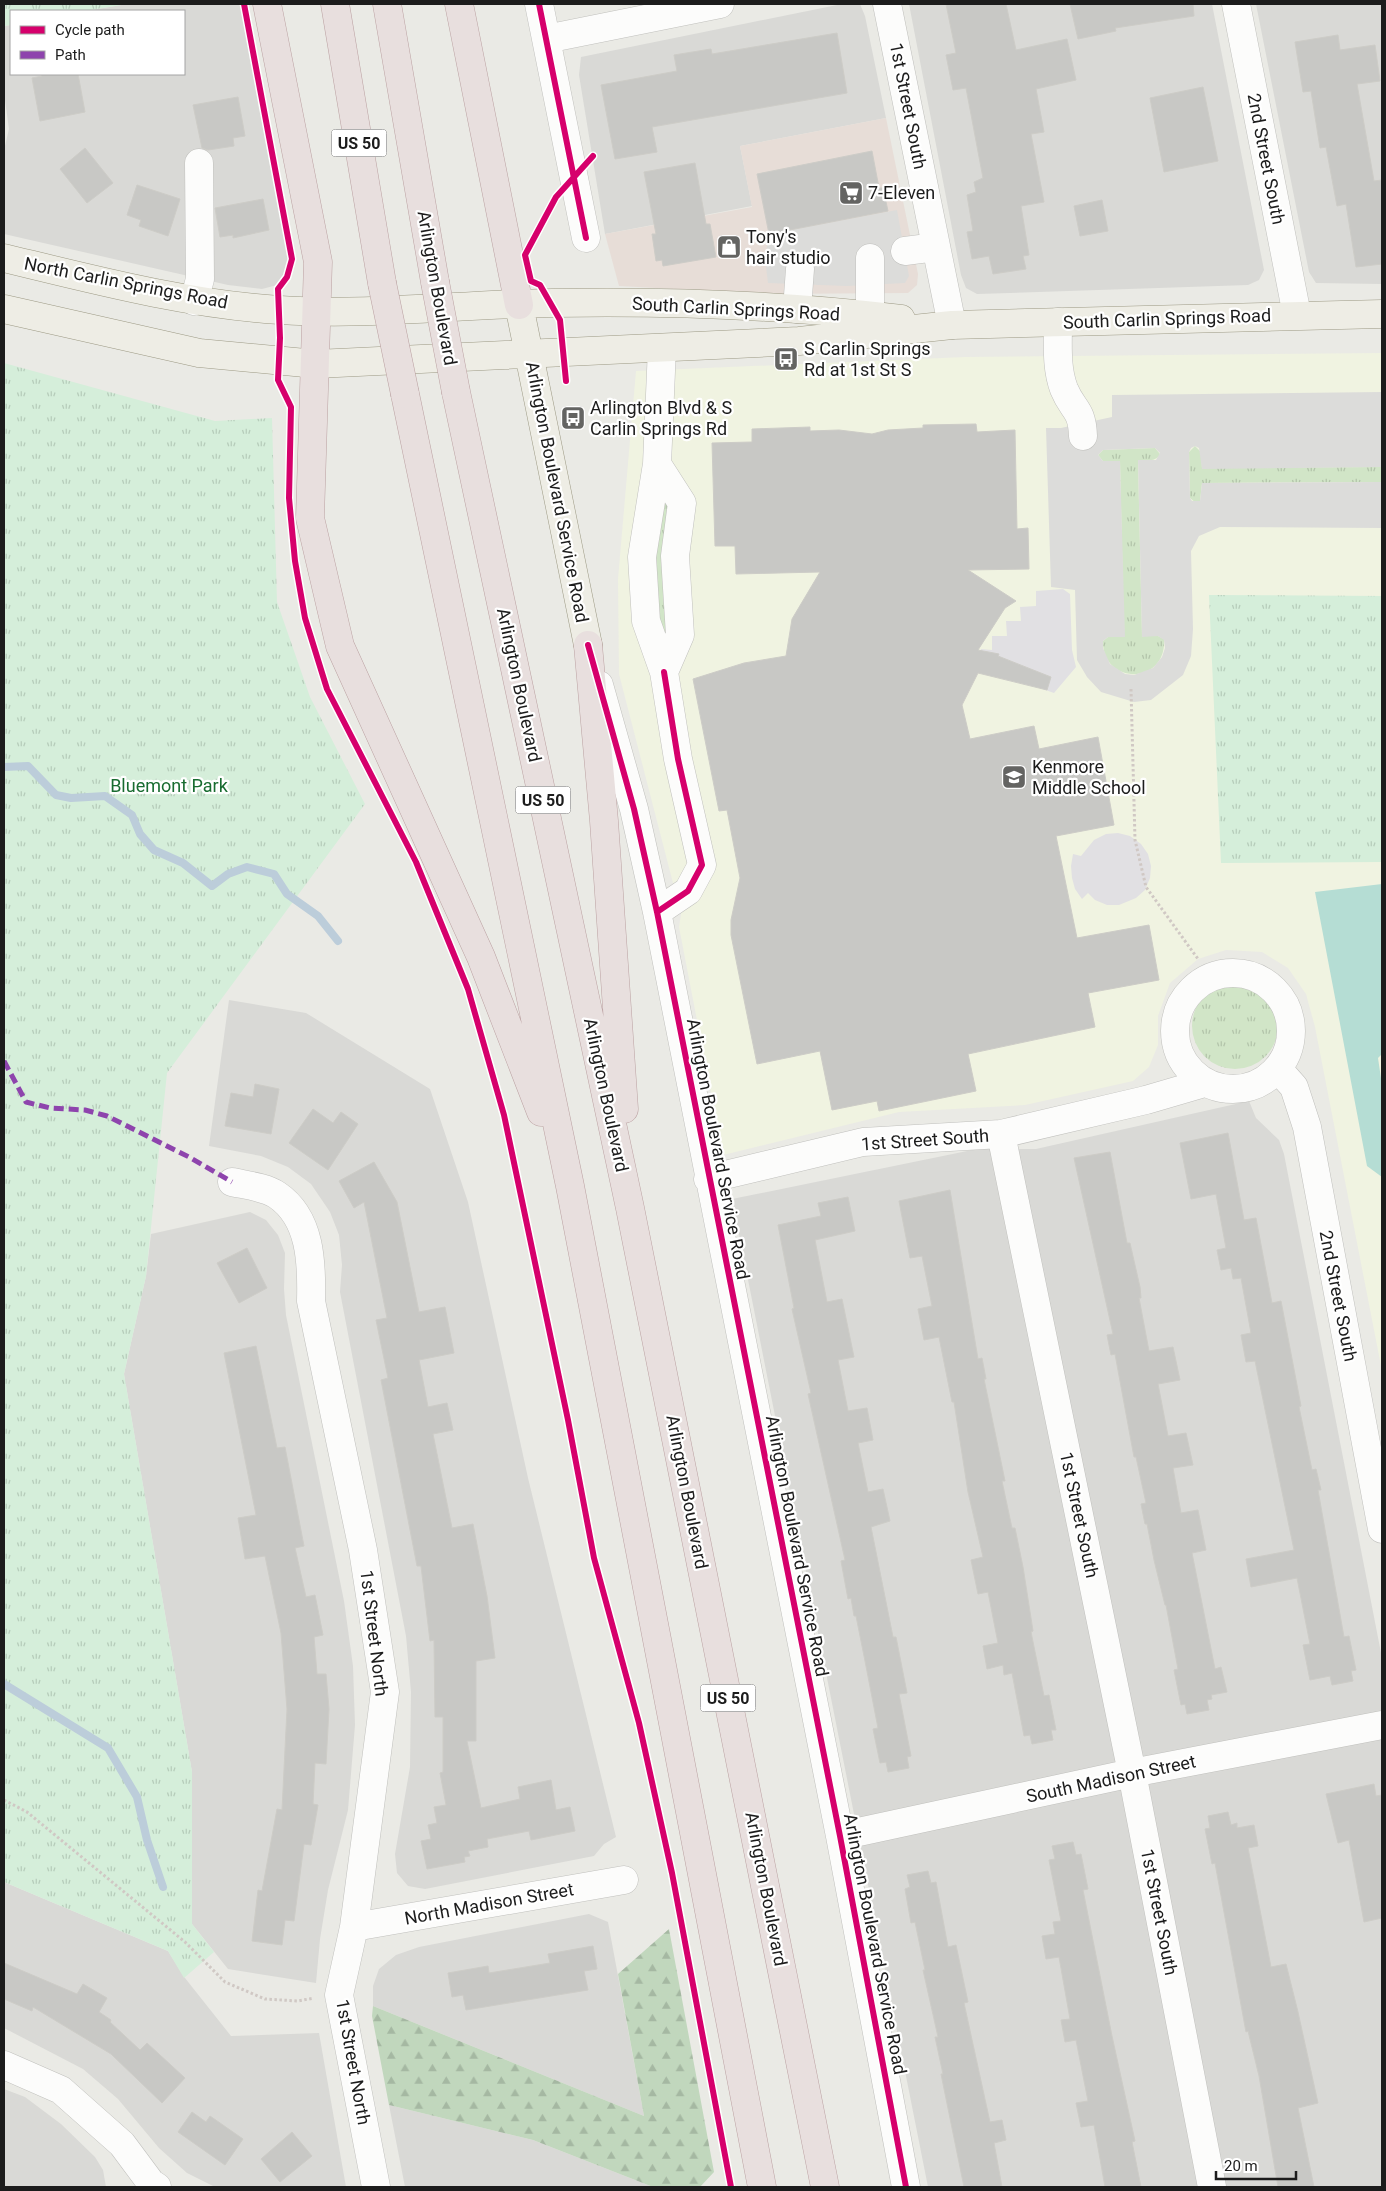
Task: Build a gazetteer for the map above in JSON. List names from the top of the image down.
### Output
{
  "streets": {
    "highway": ["US 50", "Arlington Boulevard"],
    "main road": ["North Carlin Springs Road", "South Carlin Springs Road", "Arlington Boulevard Service Road"],
    "street": [
      "1st Street South",
      "2nd Street South",
      "1st Street North",
      "South Madison Street",
      "North Madison Street"
    ]
  },
  "crossings": [
    ["1st Street South", "South Carlin Springs Road"],
    ["1st Street South", "Arlington Boulevard Service Road"],
    ["1st Street South", "South Madison Street"],
    ["2nd Street South", "South Carlin Springs Road"],
    ["North Carlin Springs Road", "South Carlin Springs Road"],
    ["North Carlin Springs Road", "Arlington Boulevard Service Road"],
    ["South Carlin Springs Road", "Arlington Boulevard Service Road"],
    ["Arlington Boulevard Service Road", "South Madison Street"],
    ["1st Street North", "North Madison Street"]
  ],
  "parks": ["Bluemont Park"],
  "places": {
    "supermarket": ["7-Eleven"],
    "shop": ["Tony's hair studio"],
    "bus stop": ["S Carlin Springs Rd at 1st St S", "Arlington Blvd & S Carlin Springs Rd"],
    "school or university": ["Kenmore Middle School"]
  },
  "legend": ["Cycle path", "Path"],
  "scale_bar": "20 m"
}
